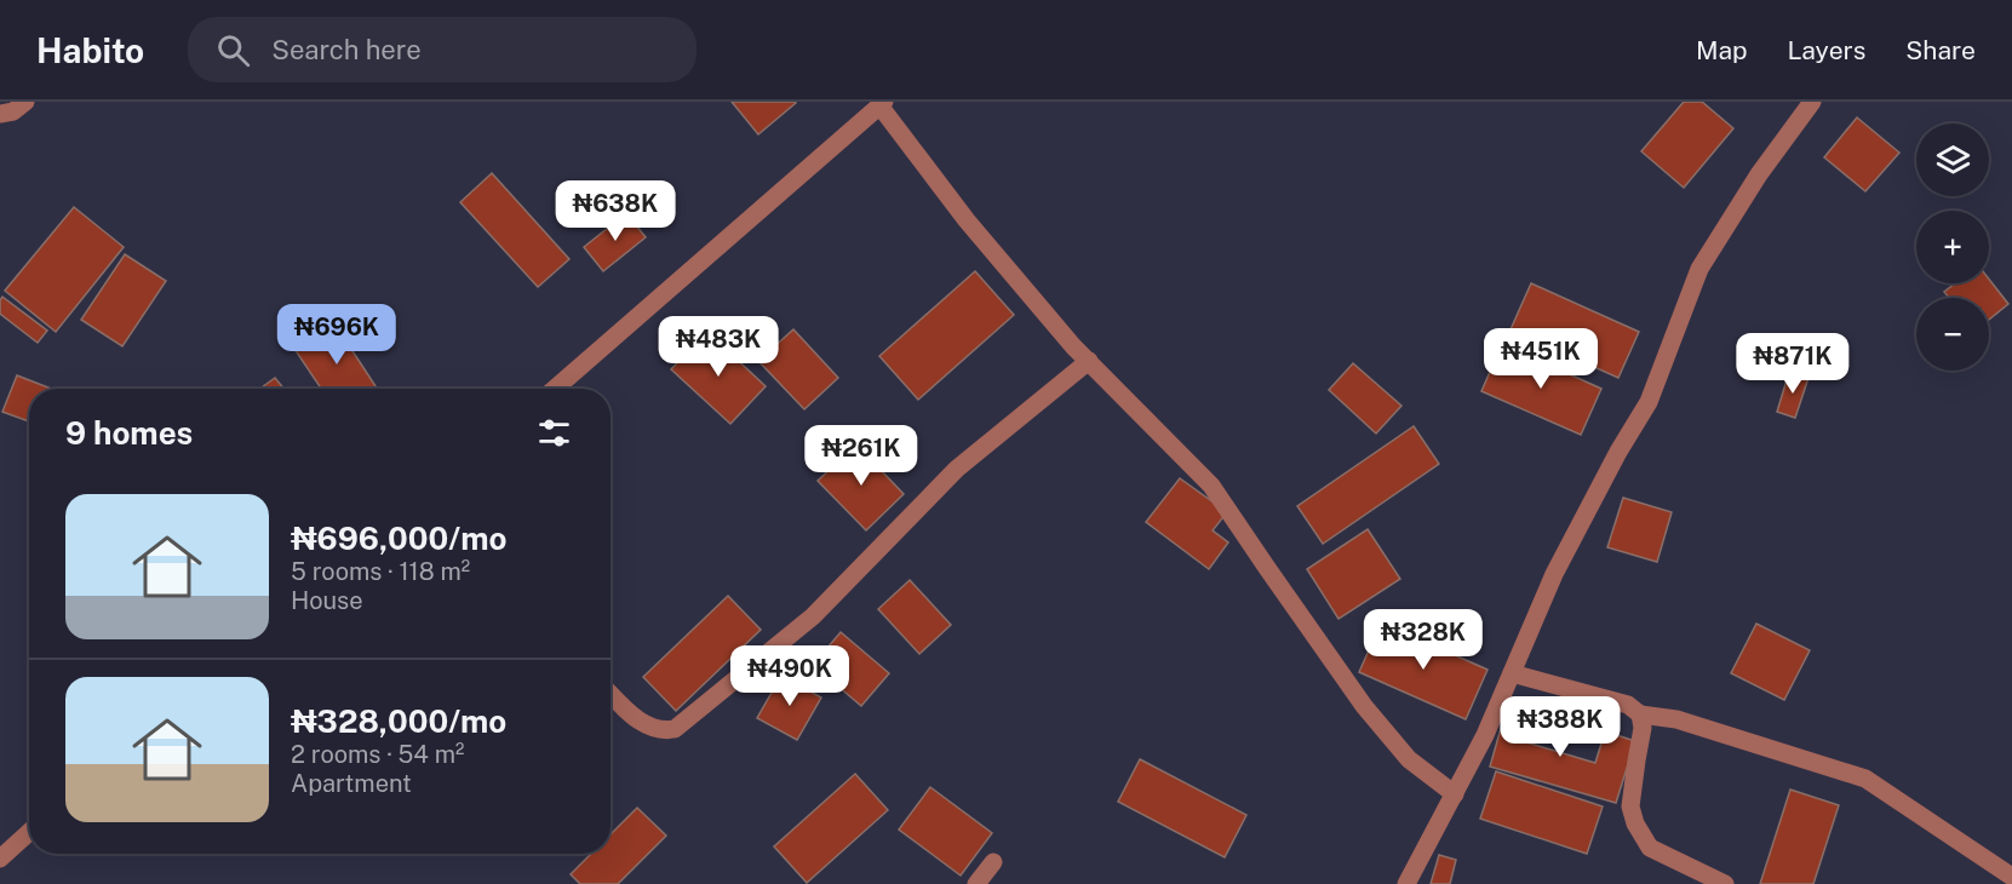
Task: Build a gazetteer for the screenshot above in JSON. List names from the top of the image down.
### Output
{
  "page": {
    "header": "Habito",
    "search": "Search here",
    "nav": ["Map", "Layers", "Share"],
    "map_buttons": ["+", "−"],
    "price": [
      "₦638K",
      "₦696K",
      "₦483K",
      "₦451K",
      "₦871K",
      "₦261K",
      "₦328K",
      "₦490K",
      "₦388K"
    ],
    "heading": "9 homes",
    "list": [
      {
        "name": "₦696,000/mo",
        "note": "5 rooms · 118 m² · House"
      },
      {
        "name": "₦328,000/mo",
        "note": "2 rooms · 54 m² · Apartment"
      }
    ]
  }
}
